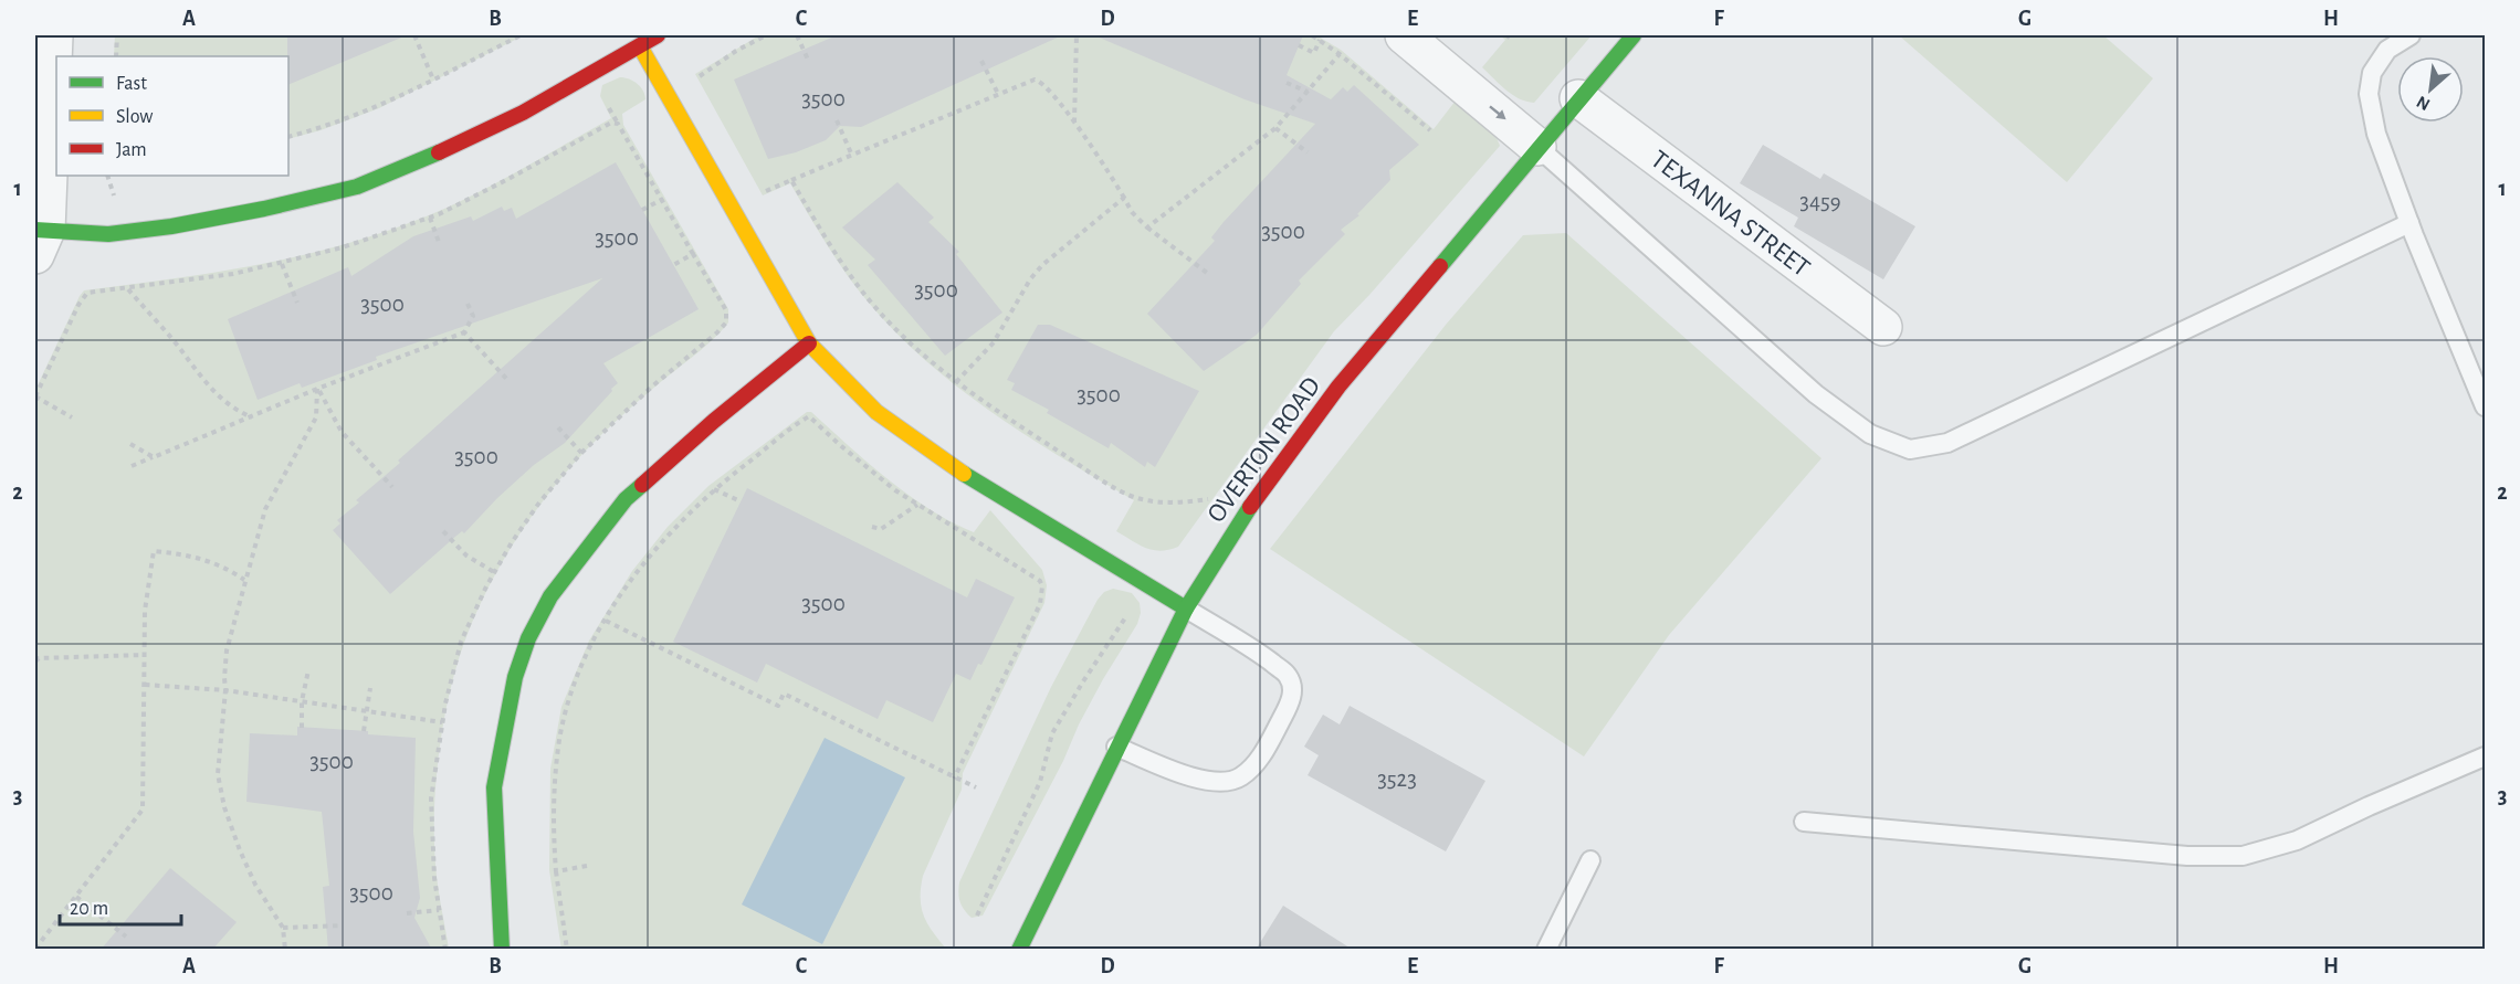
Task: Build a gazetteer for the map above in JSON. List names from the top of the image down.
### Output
{
  "streets": {
    "street": ["TEXANNA STREET", "OVERTON ROAD"]
  },
  "crossings": [
    ["TEXANNA STREET", "OVERTON ROAD"]
  ],
  "house_numbers": [
    "3500",
    "3459",
    "3500",
    "3500",
    "3500",
    "3500",
    "3500",
    "3500",
    "3500",
    "3500",
    "3523",
    "3500"
  ],
  "legend": ["Fast", "Slow", "Jam"],
  "scale_bar": "20 m",
  "north": "bottom left",
  "grid": {
    "columns": [
      "A",
      "B",
      "C",
      "D",
      "E",
      "F",
      "G",
      "H"
    ],
    "rows": ["1", "2", "3"]
  }
}
